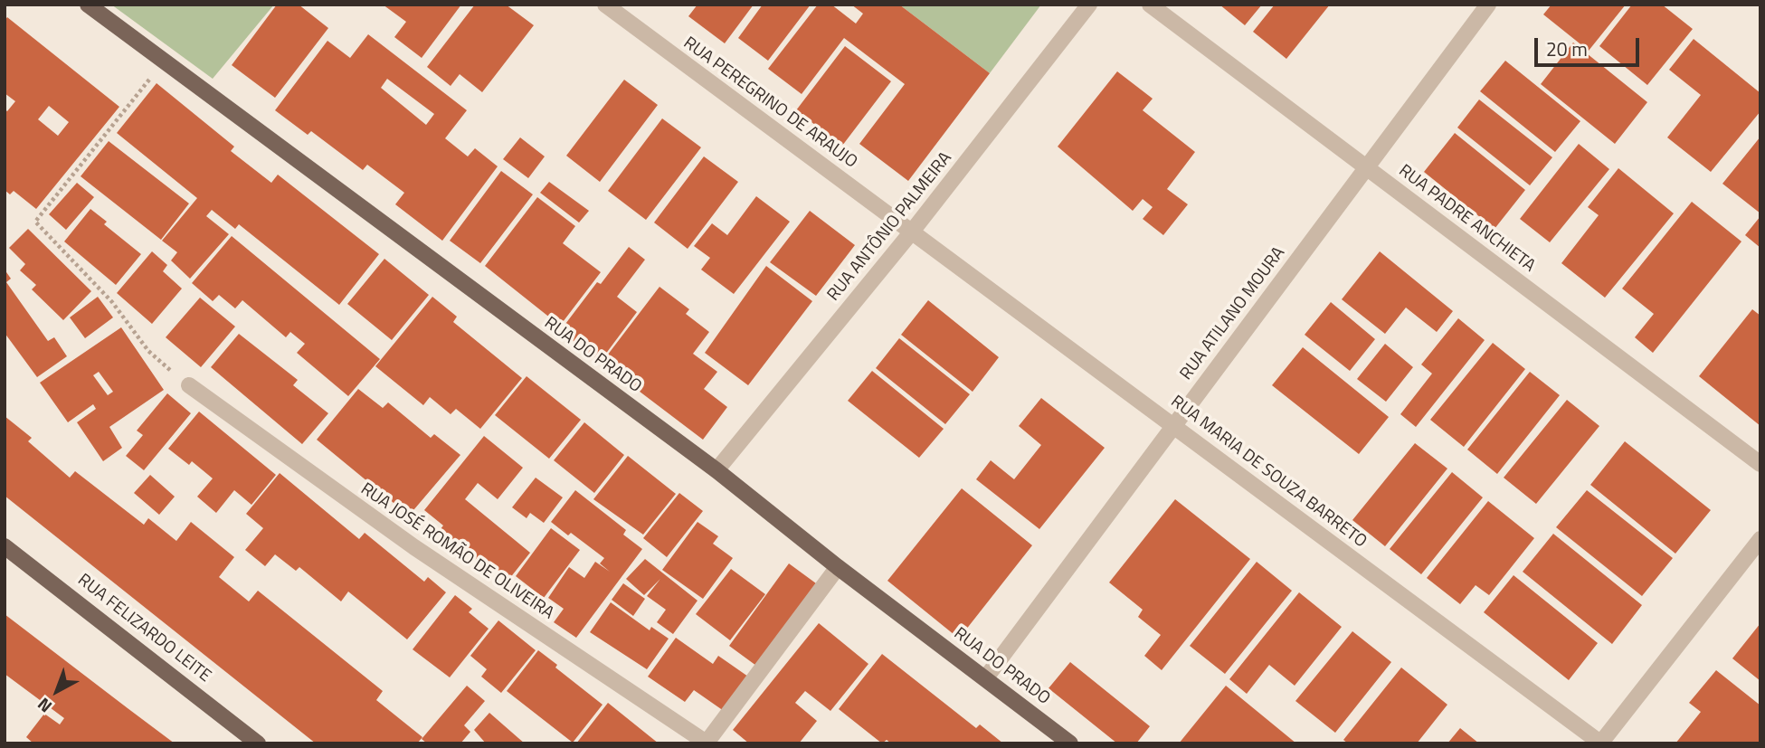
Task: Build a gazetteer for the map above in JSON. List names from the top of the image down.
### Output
{
  "streets": {
    "main road": ["RUA DO PRADO", "RUA FELIZARDO LEITE"],
    "street": [
      "RUA PEREGRINO DE ARAUJO",
      "RUA PADRE ANCHIETA",
      "RUA ANTÔNIO PALMEIRA",
      "RUA ATILANO MOURA",
      "RUA MARIA DE SOUZA BARRETO",
      "RUA JOSÉ ROMÃO DE OLIVEIRA"
    ]
  },
  "crossings": [
    ["RUA PEREGRINO DE ARAUJO", "RUA ANTÔNIO PALMEIRA"],
    ["RUA PEREGRINO DE ARAUJO", "RUA MARIA DE SOUZA BARRETO"],
    ["RUA PADRE ANCHIETA", "RUA ATILANO MOURA"],
    ["RUA ANTÔNIO PALMEIRA", "RUA DO PRADO"],
    ["RUA ANTÔNIO PALMEIRA", "RUA MARIA DE SOUZA BARRETO"],
    ["RUA ATILANO MOURA", "RUA DO PRADO"],
    ["RUA ATILANO MOURA", "RUA MARIA DE SOUZA BARRETO"]
  ],
  "scale_bar": "20 m",
  "north": "bottom left"
}
